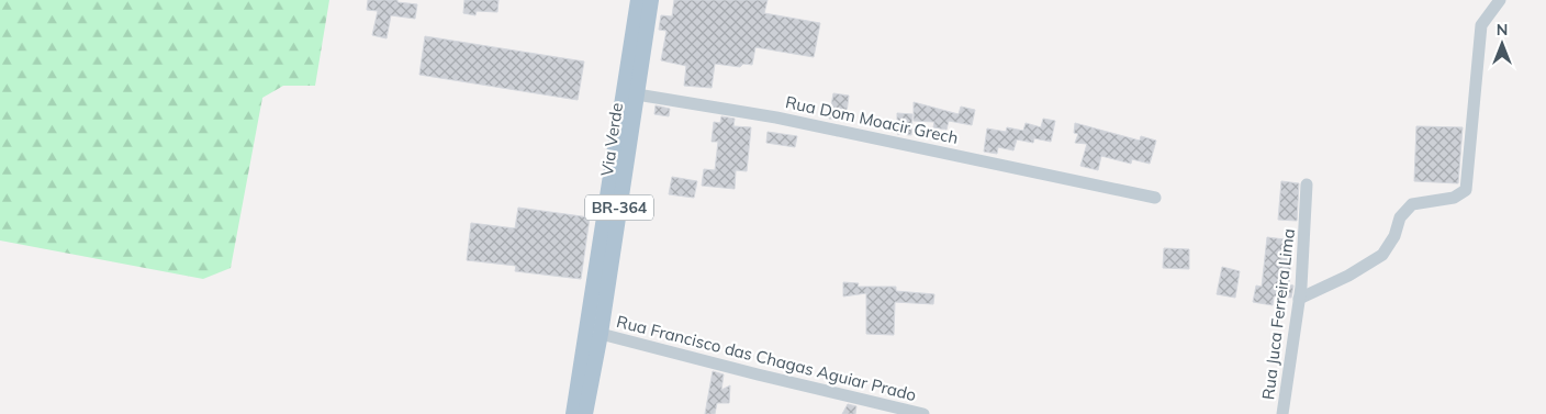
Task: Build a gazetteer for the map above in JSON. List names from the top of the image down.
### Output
{
  "streets": {
    "main road": ["Via Verde", "BR-364"],
    "street": ["Rua Dom Moacir Grech", "Rua Juca Ferreira Lima", "Rua Francisco das Chagas Aguiar Prado"]
  },
  "crossings": [
    ["Rua Dom Moacir Grech", "Via Verde"],
    ["Via Verde", "Rua Francisco das Chagas Aguiar Prado"]
  ],
  "north": "top"
}
